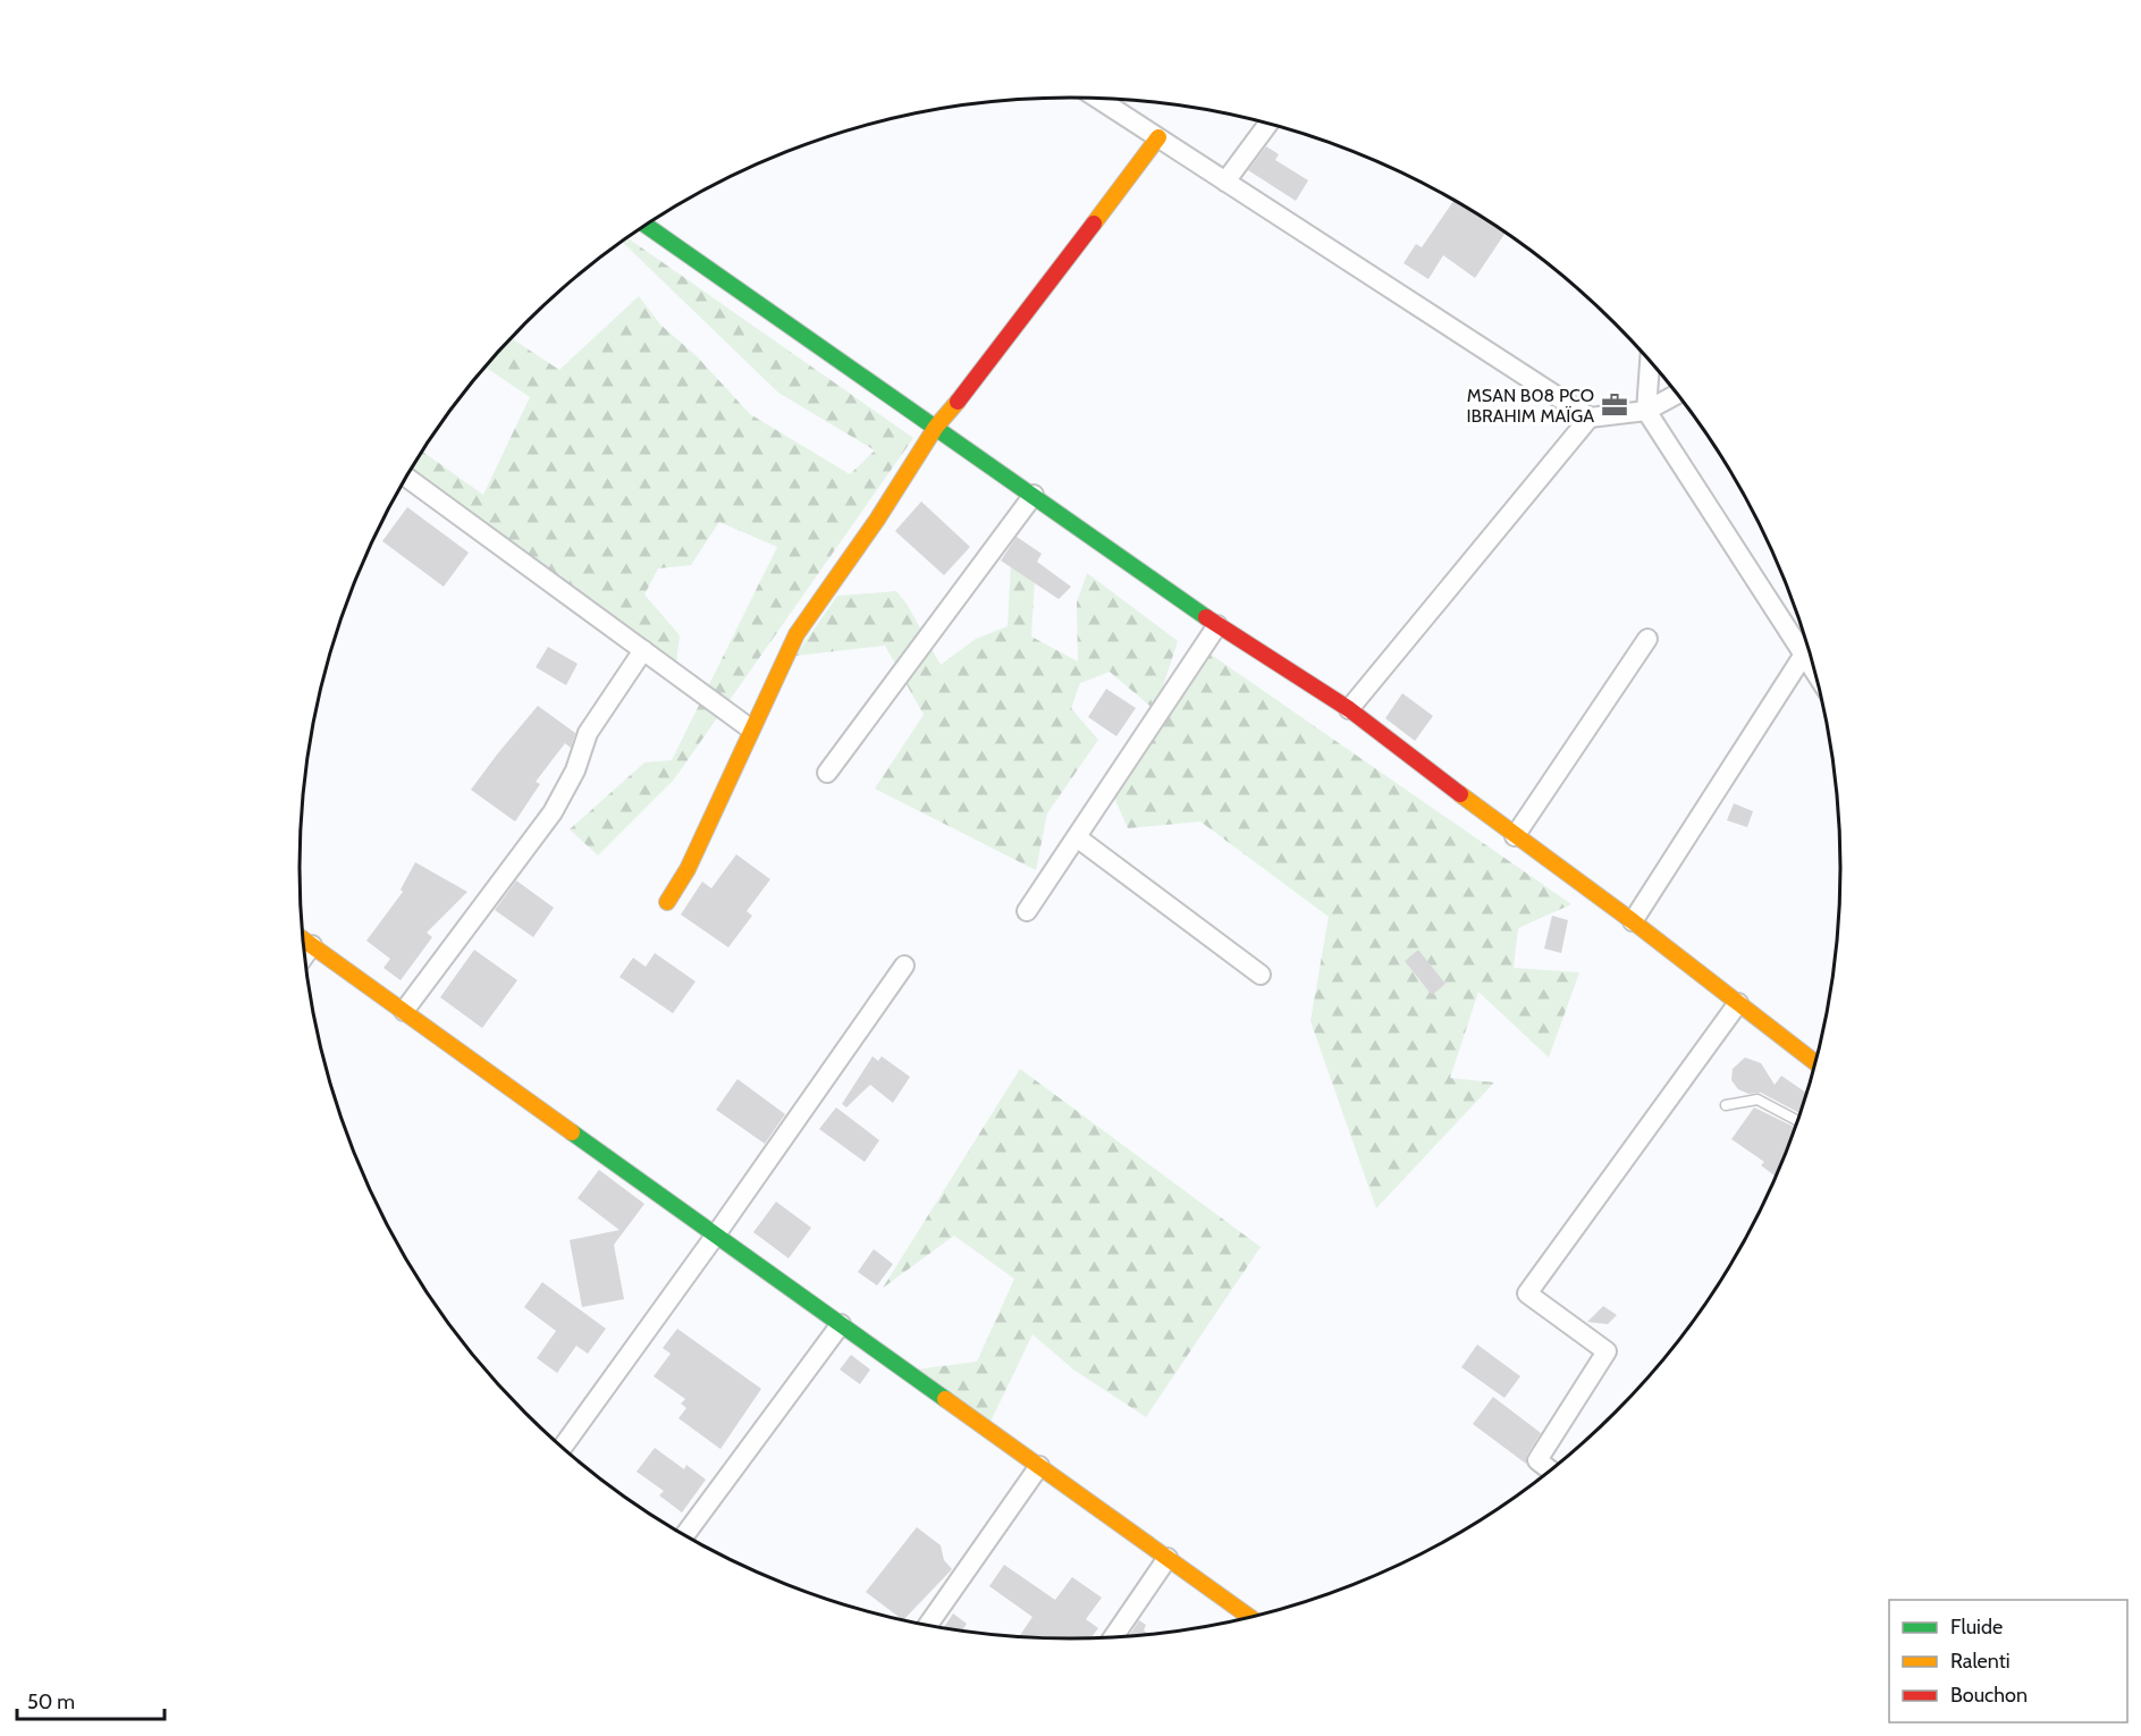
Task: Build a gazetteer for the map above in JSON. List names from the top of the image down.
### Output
{
  "places": {
    "office": ["MSAN B08 PCO IBRAHIM MAÏGA"]
  },
  "legend": ["Fluide", "Ralenti", "Bouchon"],
  "scale_bar": "50 m"
}
